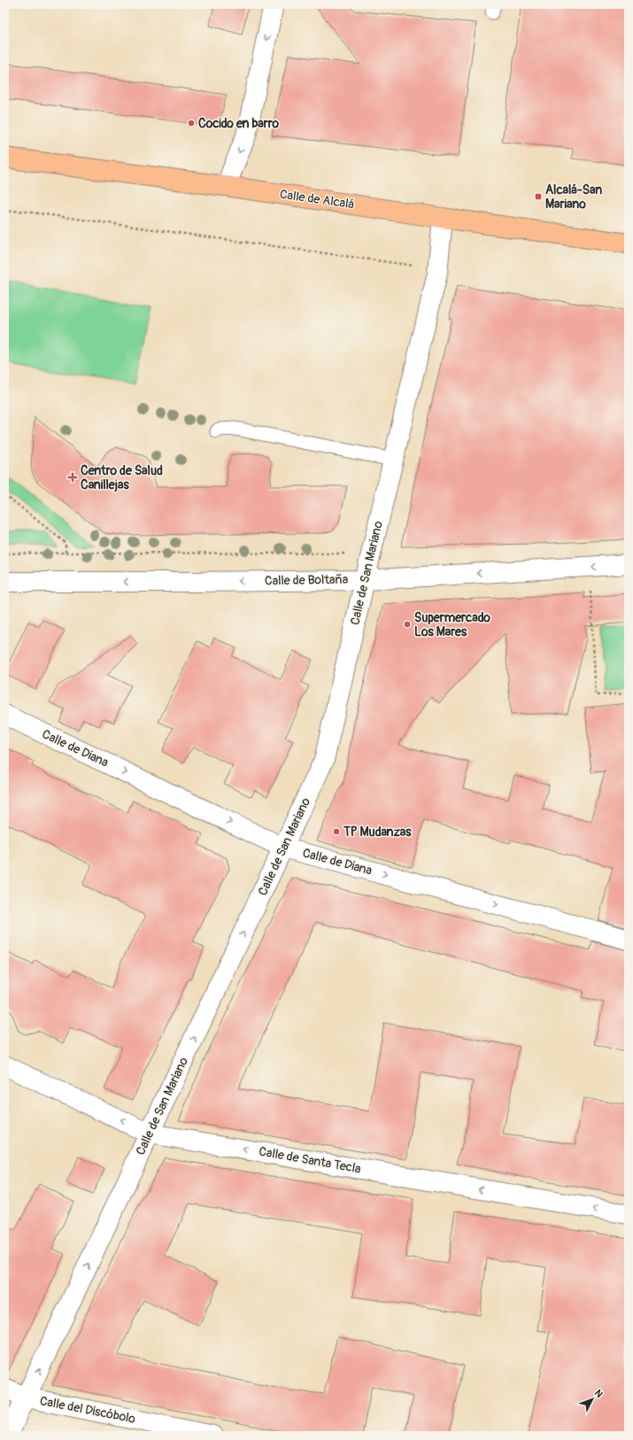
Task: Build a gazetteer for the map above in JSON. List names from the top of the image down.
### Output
{
  "streets": {
    "main road": ["Calle de Alcalá"],
    "street": [
      "Calle de San Mariano",
      "Calle de Boltaña",
      "Calle de Diana",
      "Calle de Santa Tecla",
      "Calle del Discóbolo"
    ]
  },
  "crossings": [
    ["Calle de Alcalá", "Calle de San Mariano"],
    ["Calle de San Mariano", "Calle de Boltaña"],
    ["Calle de San Mariano", "Calle de Diana"],
    ["Calle de San Mariano", "Calle de Santa Tecla"],
    ["Calle de San Mariano", "Calle del Discóbolo"]
  ],
  "one_way": [
    "Calle de San Mariano",
    "Calle de Boltaña",
    "Calle de Diana",
    "Calle de Santa Tecla"
  ],
  "places": {
    "other": ["Cocido en barro", "Supermercado Los Mares", "TP Mudanzas"],
    "transit": ["Alcalá-San Mariano"],
    "health": ["Centro de Salud Canillejas"]
  },
  "north": "top right"
}
